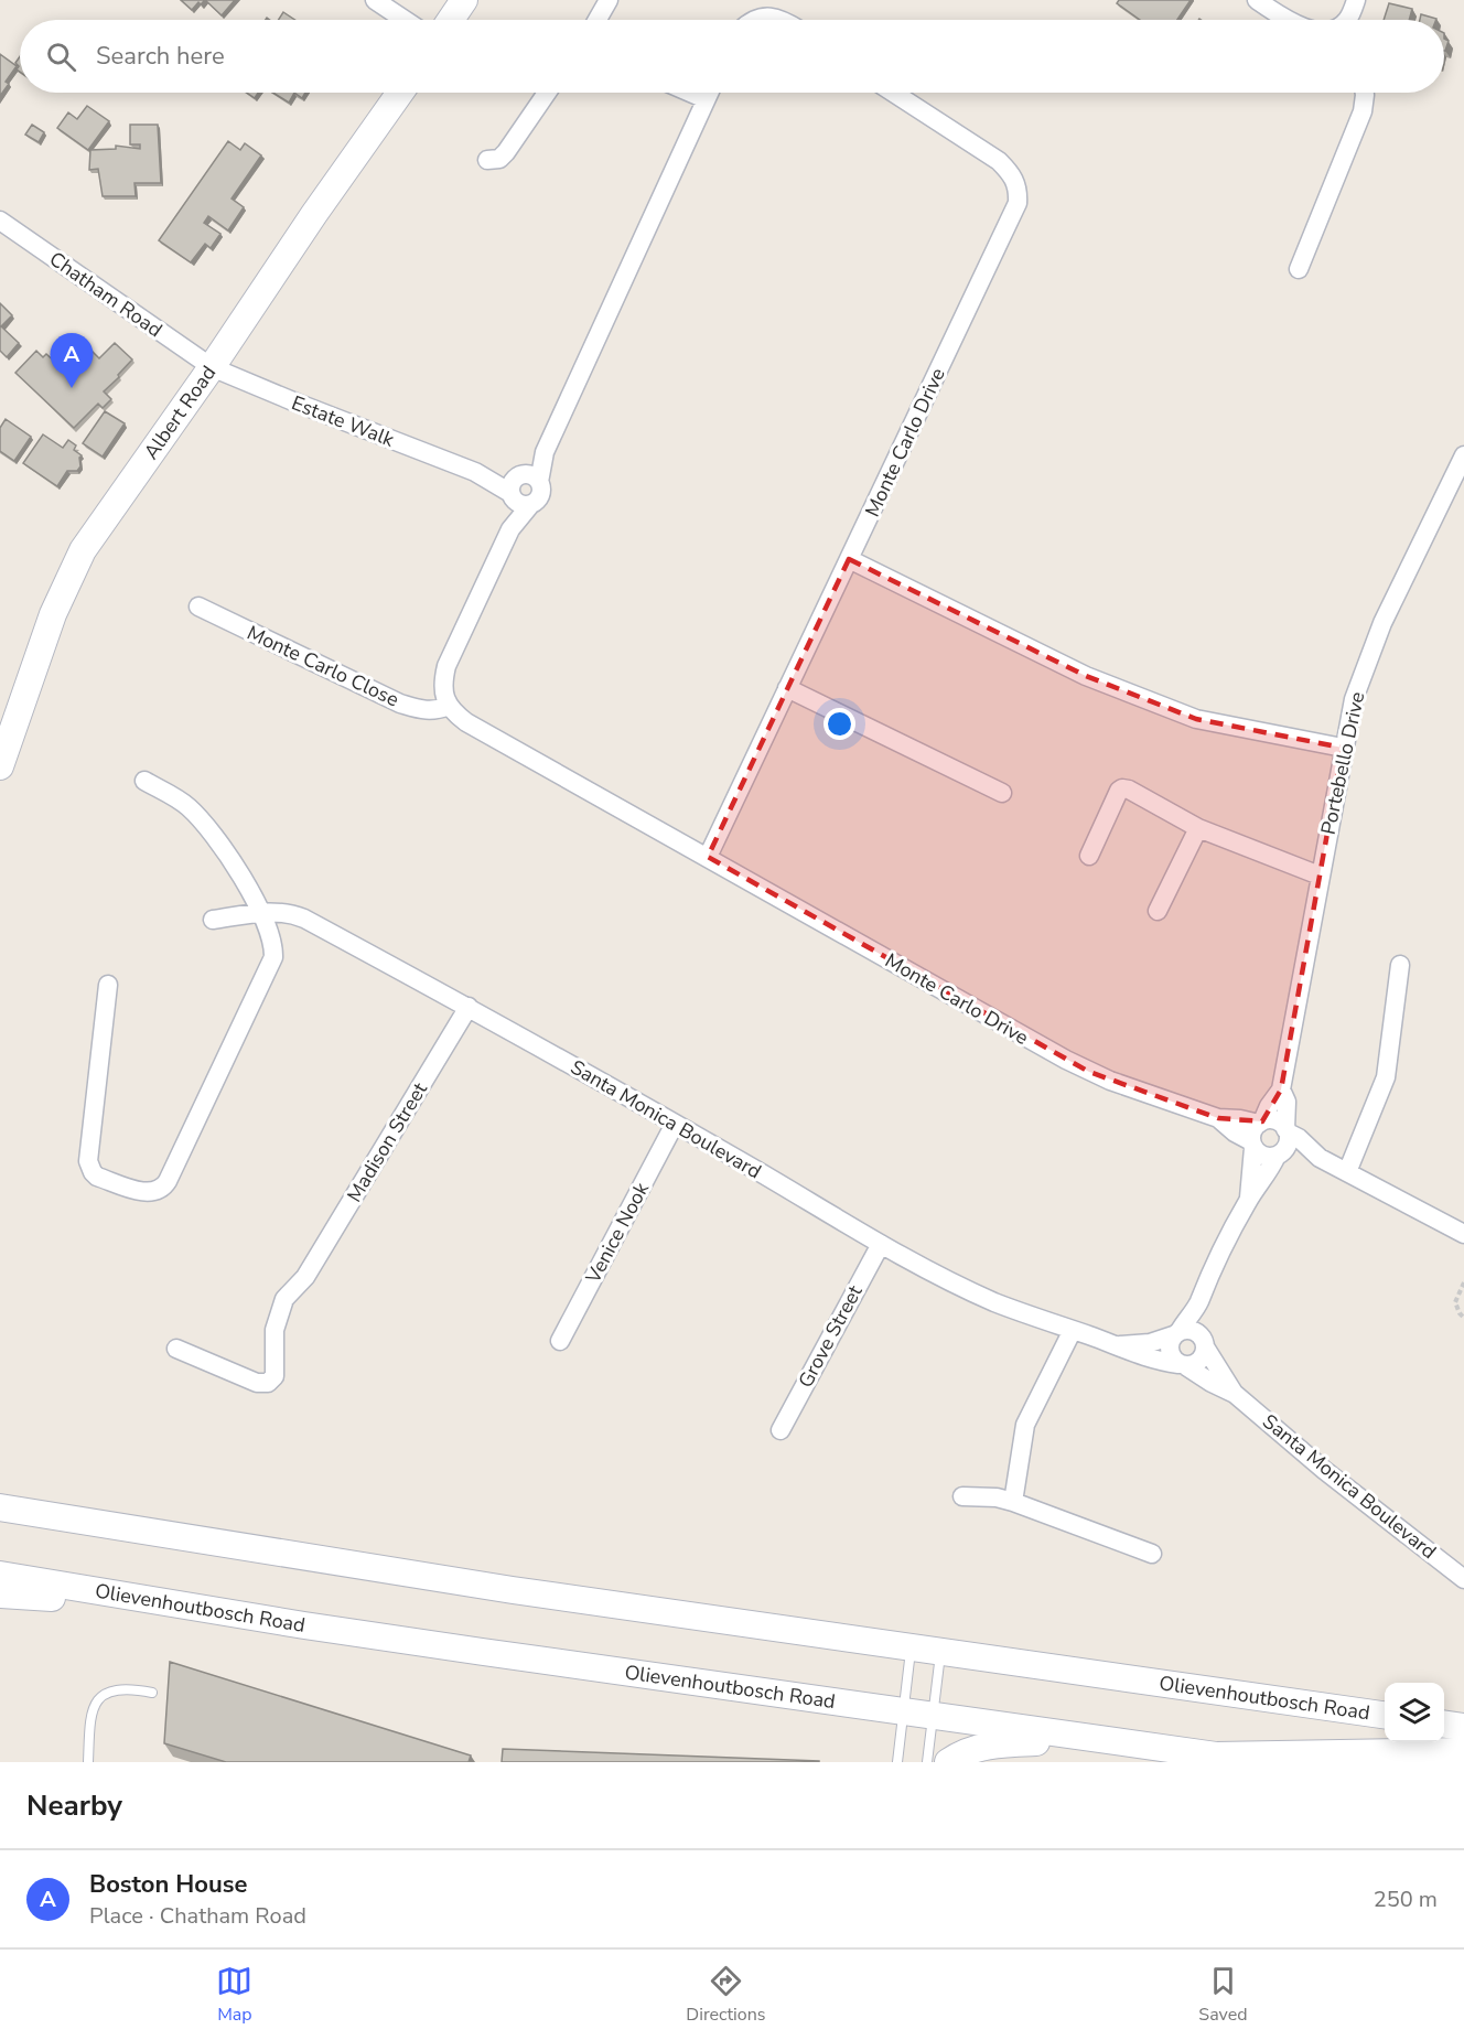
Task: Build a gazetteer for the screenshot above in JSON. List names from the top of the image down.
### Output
{
  "streets": {
    "main road": ["Albert Road", "Olievenhoutbosch Road"],
    "street": [
      "Chatham Road",
      "Estate Walk",
      "Monte Carlo Drive",
      "Monte Carlo Close",
      "Portebello Drive",
      "Santa Monica Boulevard",
      "Madison Street",
      "Venice Nook",
      "Grove Street"
    ]
  },
  "crossings": [
    ["Chatham Road", "Albert Road"],
    ["Chatham Road", "Estate Walk"],
    ["Albert Road", "Estate Walk"],
    ["Monte Carlo Drive", "Monte Carlo Close"],
    ["Monte Carlo Drive", "Portebello Drive"],
    ["Santa Monica Boulevard", "Madison Street"],
    ["Santa Monica Boulevard", "Venice Nook"],
    ["Santa Monica Boulevard", "Grove Street"]
  ],
  "page": {
    "search": "Search here",
    "pins": "A",
    "heading": "Nearby",
    "list": [
      {
        "mark": "A",
        "name": "Boston House",
        "note": "Place · Chatham Road",
        "value": "250 m"
      }
    ],
    "nav": ["Map", "Directions", "Saved"]
  }
}
